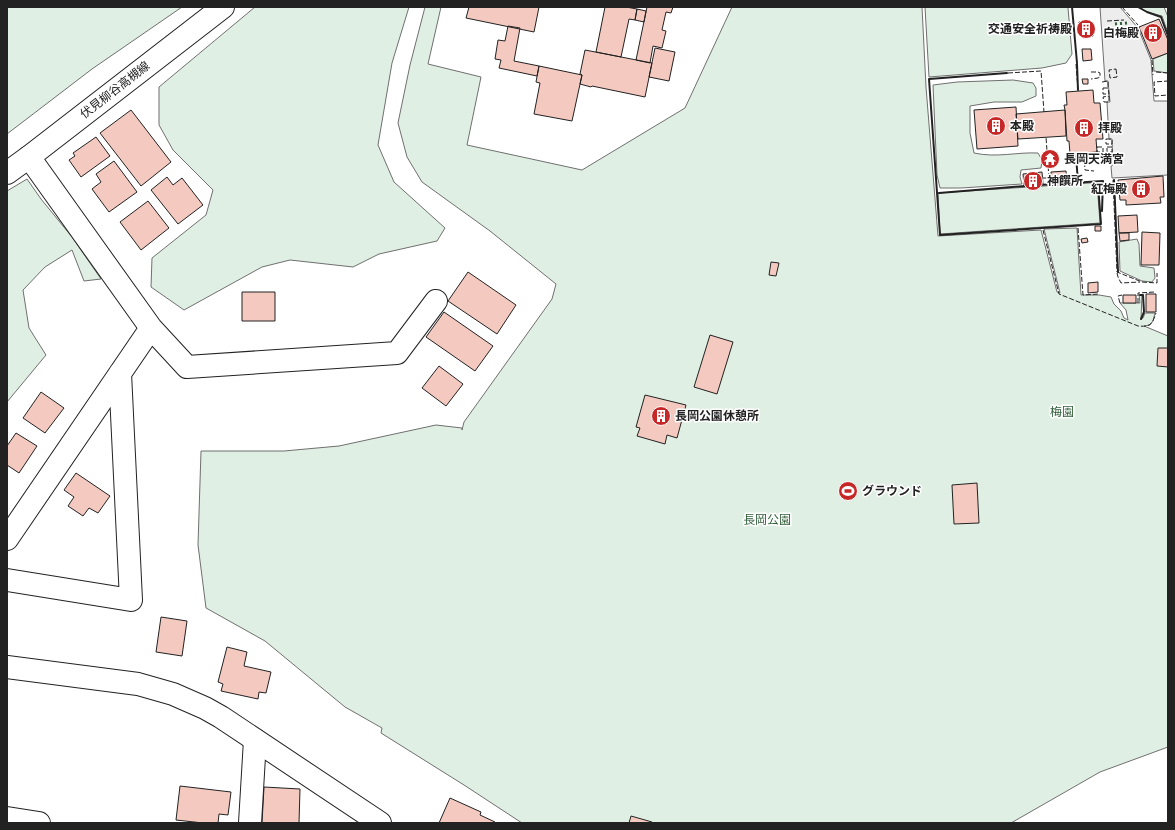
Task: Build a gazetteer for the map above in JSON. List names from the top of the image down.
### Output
{
  "streets": {
    "street": ["伏見柳谷高槻線"]
  },
  "parks": ["梅園", "長岡公園"],
  "places": {
    "building": [
      "交通安全祈祷殿",
      "白梅殿",
      "本殿",
      "拝殿",
      "神饌所",
      "紅梅殿",
      "長岡公園休憩所"
    ],
    "temple": ["長岡天満宮"],
    "sports": ["グラウンド"]
  }
}
